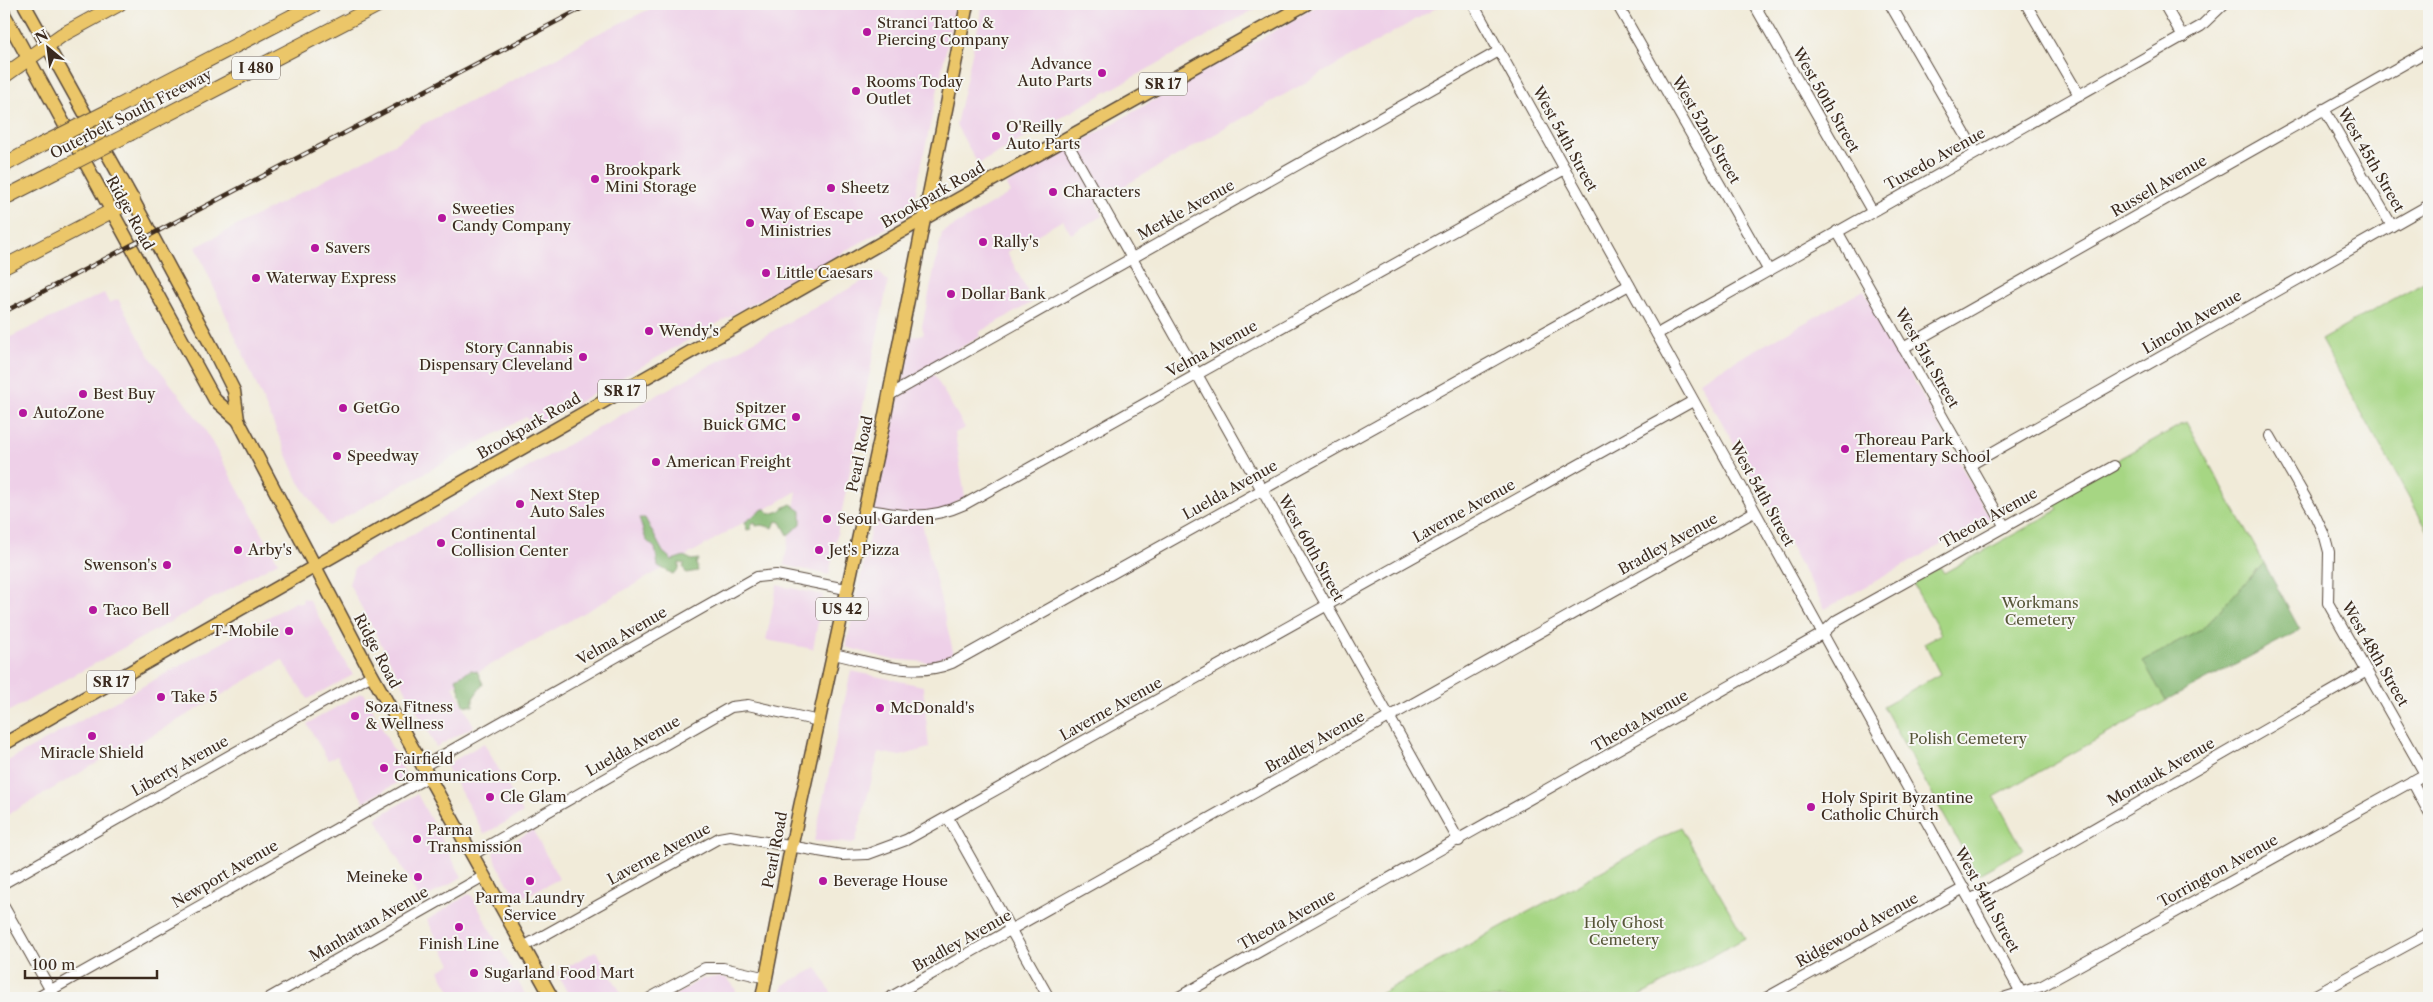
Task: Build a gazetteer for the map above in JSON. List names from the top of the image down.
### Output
{
  "streets": {
    "highway": ["I 480", "Outerbelt South Freeway"],
    "main road": [
      "SR 17",
      "Brookpark Road",
      "Ridge Road",
      "Pearl Road",
      "US 42"
    ],
    "street": [
      "West 50th Street",
      "West 52nd Street",
      "West 54th Street",
      "Tuxedo Avenue",
      "West 45th Street",
      "Russell Avenue",
      "Merkle Avenue",
      "Lincoln Avenue",
      "Velma Avenue",
      "West 51st Street",
      "Luelda Avenue",
      "Laverne Avenue",
      "Theota Avenue",
      "Bradley Avenue",
      "West 60th Street",
      "West 48th Street",
      "Liberty Avenue",
      "Montauk Avenue",
      "Torrington Avenue",
      "Newport Avenue",
      "Manhattan Avenue",
      "Ridgewood Avenue"
    ]
  },
  "crossings": [
    ["West 50th Street", "Tuxedo Avenue"],
    ["West 52nd Street", "Tuxedo Avenue"],
    ["West 54th Street", "Tuxedo Avenue"],
    ["West 54th Street", "Merkle Avenue"],
    ["West 54th Street", "Velma Avenue"],
    ["West 54th Street", "Luelda Avenue"],
    ["West 54th Street", "Laverne Avenue"],
    ["West 54th Street", "Theota Avenue"],
    ["West 54th Street", "Bradley Avenue"],
    ["West 54th Street", "Montauk Avenue"],
    ["West 54th Street", "Torrington Avenue"],
    ["West 54th Street", "Ridgewood Avenue"],
    ["Tuxedo Avenue", "West 51st Street"],
    ["West 45th Street", "Russell Avenue"],
    ["West 45th Street", "Lincoln Avenue"],
    ["Russell Avenue", "West 51st Street"],
    ["Brookpark Road", "Ridge Road"],
    ["Brookpark Road", "Pearl Road"],
    ["Brookpark Road", "West 60th Street"],
    ["Merkle Avenue", "Pearl Road"],
    ["Merkle Avenue", "West 60th Street"],
    ["Ridge Road", "Velma Avenue"],
    ["Ridge Road", "Luelda Avenue"],
    ["Ridge Road", "Laverne Avenue"],
    ["Ridge Road", "Liberty Avenue"],
    ["Ridge Road", "Newport Avenue"],
    ["Ridge Road", "Manhattan Avenue"],
    ["Lincoln Avenue", "West 51st Street"],
    ["Velma Avenue", "Pearl Road"],
    ["Velma Avenue", "West 60th Street"],
    ["Velma Avenue", "Newport Avenue"],
    ["West 51st Street", "Theota Avenue"],
    ["Pearl Road", "Luelda Avenue"],
    ["Pearl Road", "Laverne Avenue"],
    ["Luelda Avenue", "West 60th Street"],
    ["Laverne Avenue", "West 60th Street"],
    ["Theota Avenue", "West 60th Street"],
    ["Bradley Avenue", "West 60th Street"],
    ["West 48th Street", "Montauk Avenue"],
    ["West 48th Street", "Torrington Avenue"]
  ],
  "parks": ["Workmans Cemetery", "Polish Cemetery", "Holy Ghost Cemetery"],
  "places": [
    "Stranci Tattoo & Piercing Company",
    "Advance Auto Parts",
    "Rooms Today Outlet",
    "O'Reilly Auto Parts",
    "Brookpark Mini Storage",
    "Sheetz",
    "Characters",
    "Sweeties Candy Company",
    "Way of Escape Ministries",
    "Rally's",
    "Savers",
    "Little Caesars",
    "Waterway Express",
    "Dollar Bank",
    "Wendy's",
    "Story Cannabis Dispensary Cleveland",
    "Best Buy",
    "GetGo",
    "AutoZone",
    "Spitzer Buick GMC",
    "Thoreau Park Elementary School",
    "Speedway",
    "American Freight",
    "Next Step Auto Sales",
    "Seoul Garden",
    "Continental Collision Center",
    "Arby's",
    "Jet's Pizza",
    "Swenson's",
    "Taco Bell",
    "T-Mobile",
    "Take 5",
    "McDonald's",
    "Soza Fitness & Wellness",
    "Miracle Shield",
    "Fairfield Communications Corp.",
    "Cle Glam",
    "Holy Spirit Byzantine Catholic Church",
    "Parma Transmission",
    "Meineke",
    "Parma Laundry Service",
    "Beverage House",
    "Finish Line",
    "Sugarland Food Mart"
  ],
  "scale_bar": "100 m",
  "north": "top left"
}
